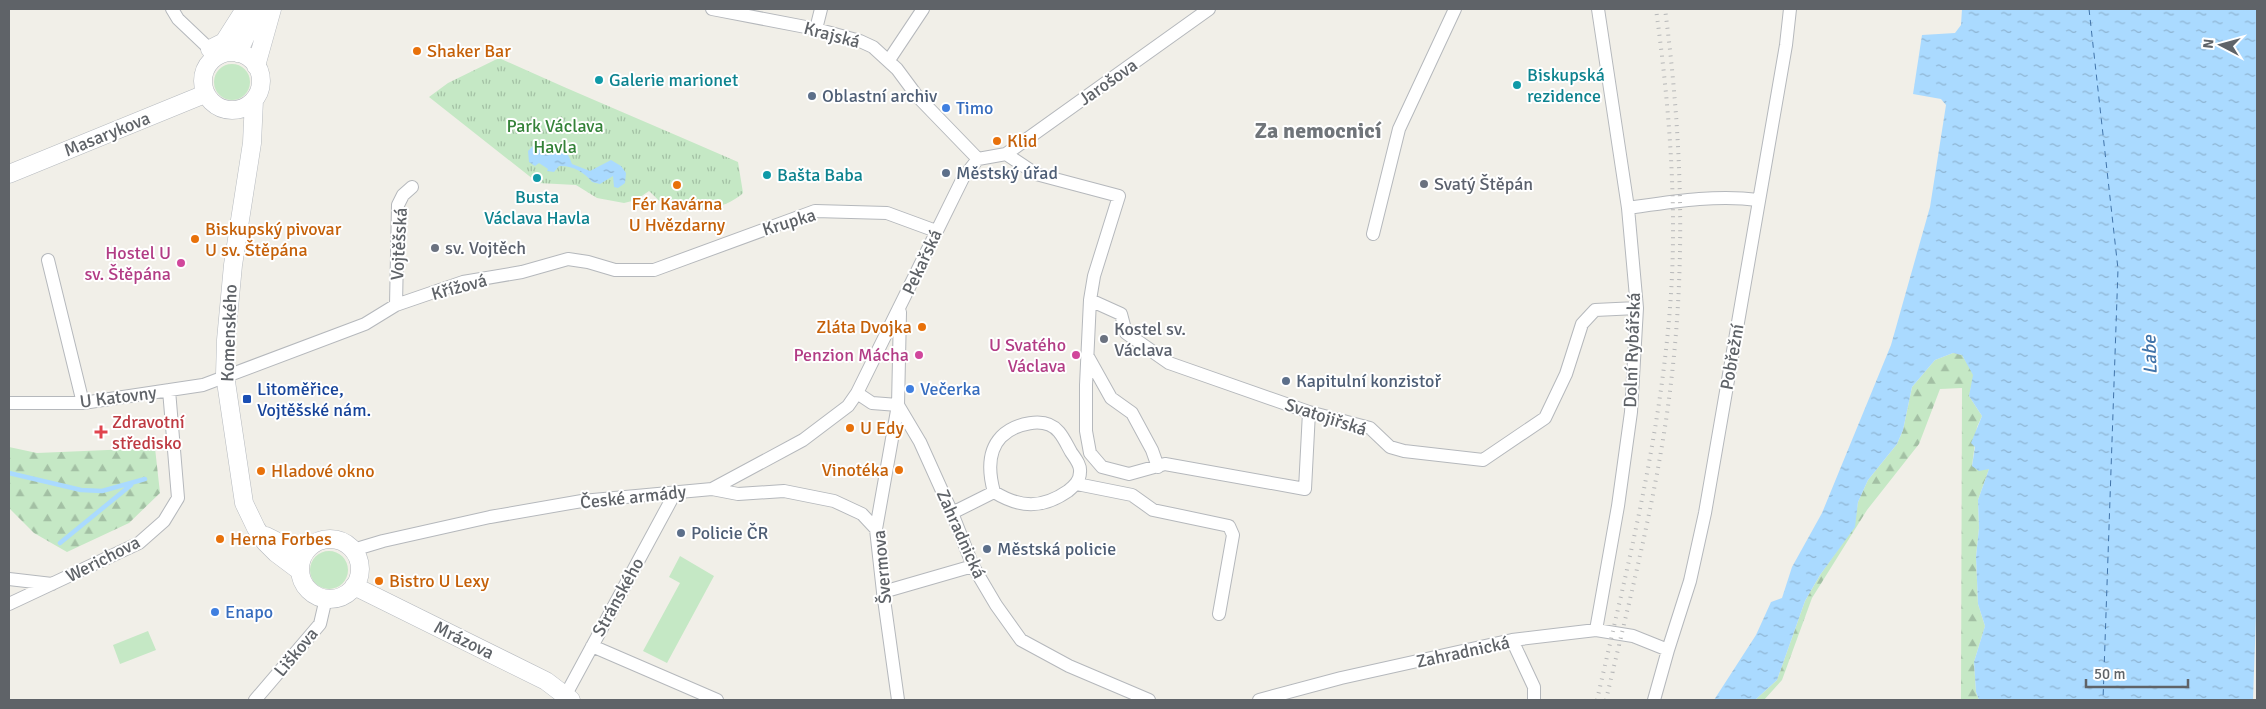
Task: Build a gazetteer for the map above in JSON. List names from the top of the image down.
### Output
{
  "streets": {
    "main road": ["Masarykova", "Komenského", "Mrázova"],
    "street": [
      "Krajská",
      "Jarošova",
      "Krupka",
      "Vojtěšská",
      "Pekařská",
      "Křížová",
      "Dolní Rybářská",
      "Pobřežní",
      "U Katovny",
      "Svatojiřská",
      "České armády",
      "Zahradnická",
      "Werichova",
      "Švermova",
      "Stránského",
      "Liškova"
    ]
  },
  "crossings": [
    ["Krajská", "Pekařská"],
    ["Masarykova", "Komenského"],
    ["Krupka", "Pekařská"],
    ["Krupka", "Křížová"],
    ["Vojtěšská", "Křížová"],
    ["Pekařská", "České armády"],
    ["Pekařská", "Švermova"],
    ["Křížová", "Komenského"],
    ["Křížová", "U Katovny"],
    ["Komenského", "U Katovny"],
    ["Komenského", "České armády"],
    ["Komenského", "Mrázova"],
    ["Komenského", "Liškova"],
    ["Dolní Rybářská", "Svatojiřská"],
    ["Dolní Rybářská", "Zahradnická"],
    ["Pobřežní", "Zahradnická"],
    ["U Katovny", "Werichova"],
    ["České armády", "Stránského"],
    ["České armády", "Mrázova"],
    ["České armády", "Liškova"],
    ["Zahradnická", "Švermova"],
    ["Stránského", "Mrázova"],
    ["Mrázova", "Liškova"]
  ],
  "districts": ["Za nemocnicí"],
  "water": ["Labe"],
  "parks": ["Park Václava Havla"],
  "places": {
    "other": [
      "Shaker Bar",
      "Galerie marionet",
      "Biskupská rezidence",
      "Oblastní archiv",
      "Timo",
      "Klid",
      "Městský úřad",
      "Bašta Baba",
      "Busta Václava Havla",
      "Svatý Štěpán",
      "Fér Kavárna U Hvězdarny",
      "Biskupský pivovar U sv. Štěpána",
      "sv. Vojtěch",
      "Hostel U sv. Štěpána",
      "Zláta Dvojka",
      "Kostel sv. Václava",
      "Penzion Mácha",
      "U Svatého Václava",
      "Kapitulní konzistoř",
      "Večerka",
      "U Edy",
      "Vinotéka",
      "Hladové okno",
      "Policie ČR",
      "Herna Forbes",
      "Městská policie",
      "Bistro U Lexy",
      "Enapo"
    ],
    "transit": ["Litoměřice, Vojtěšské nám."],
    "health": ["Zdravotní středisko"]
  },
  "scale_bar": "50 m",
  "north": "left"
}
